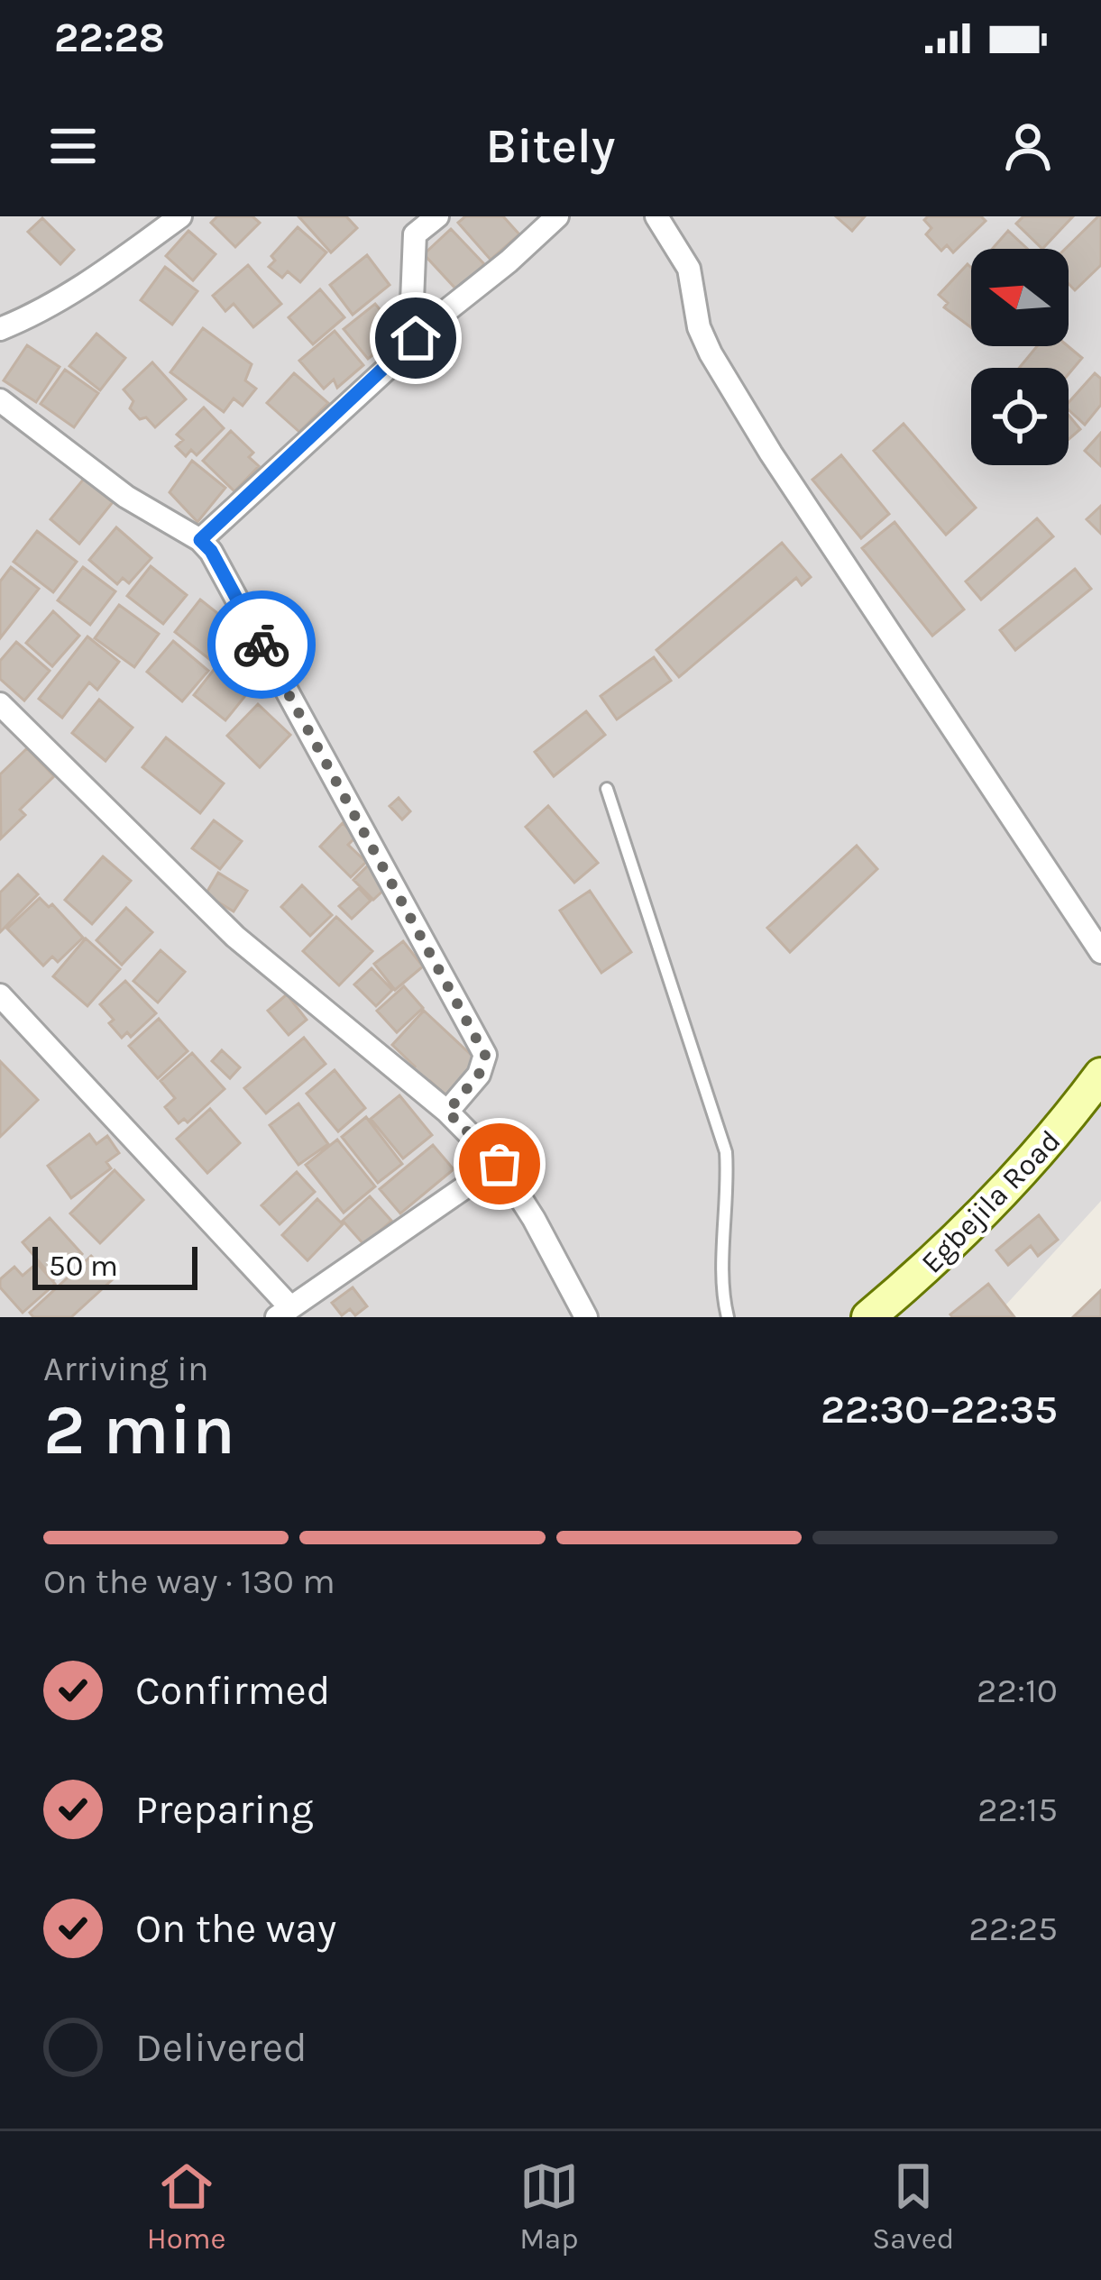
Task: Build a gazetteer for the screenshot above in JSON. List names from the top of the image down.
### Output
{
  "streets": {
    "street": ["Egbejila Road"]
  },
  "scale_bar": "50 m",
  "north": "left",
  "page": {
    "status": "22:28",
    "header": "Bitely",
    "scale": "50 m",
    "heading": ["2 min", "Arriving in", "22:30–22:35"],
    "bar": "On the way · 130 m",
    "list": [
      ["Confirmed", "22:10"],
      ["Preparing", "22:15"],
      ["On the way", "22:25"],
      "Delivered"
    ],
    "tabs": ["Home", "Map", "Saved"]
  }
}
